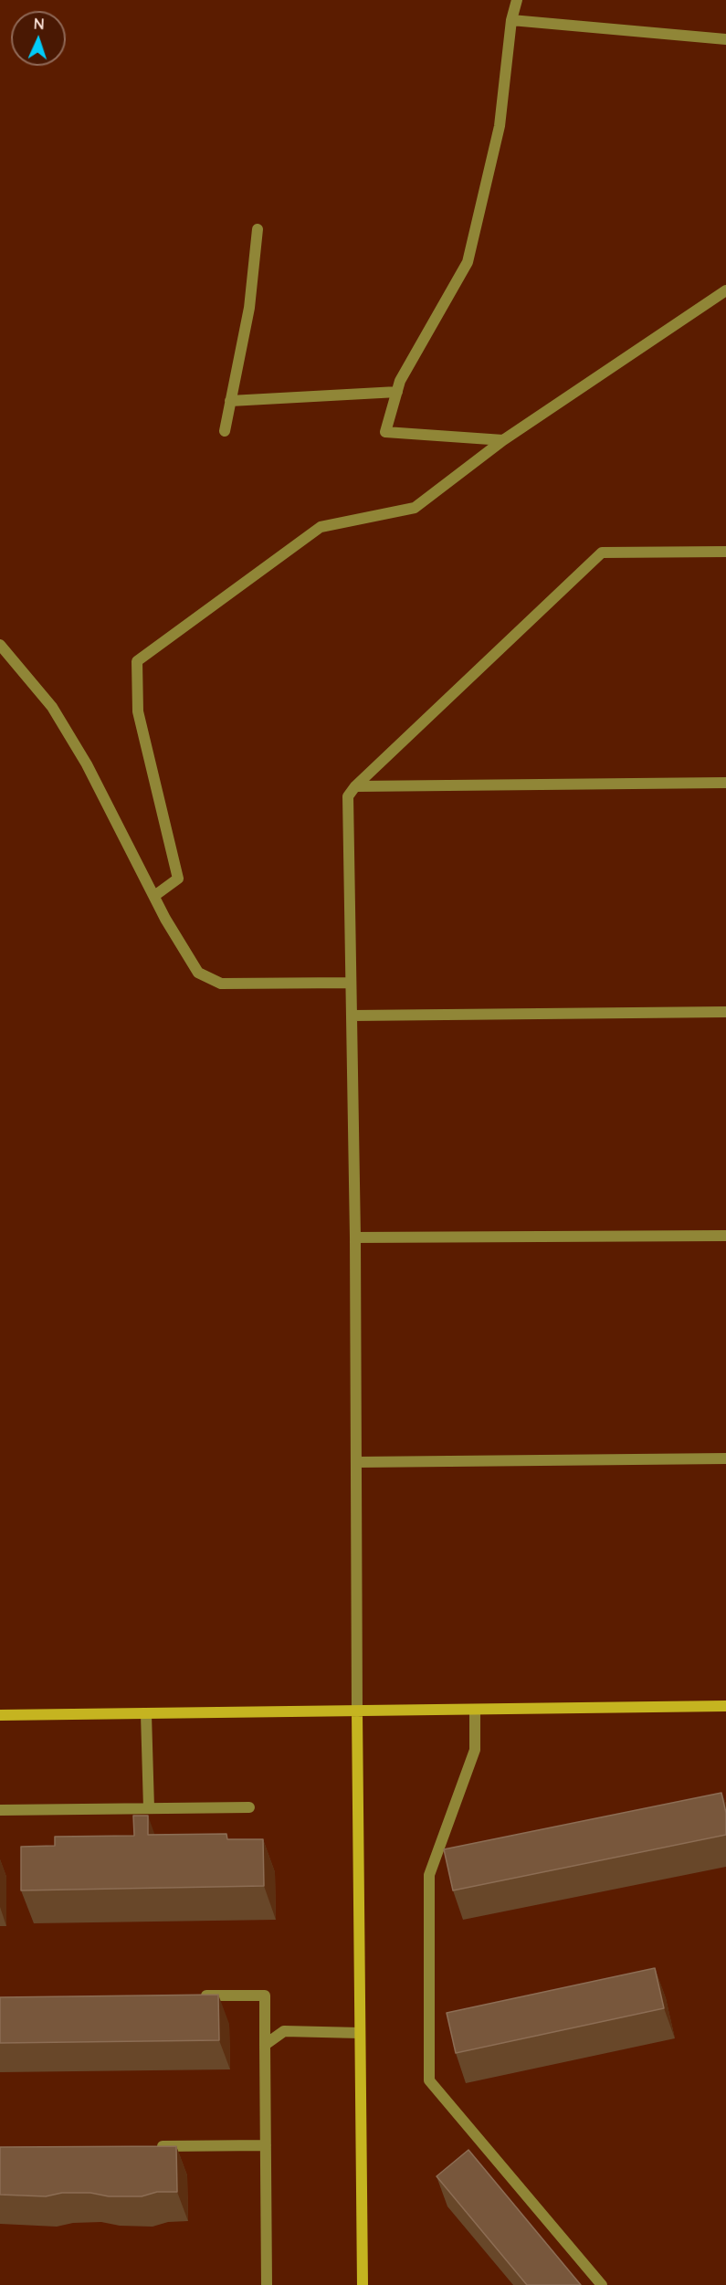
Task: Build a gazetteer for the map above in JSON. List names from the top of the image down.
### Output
{
  "north": "top"
}
